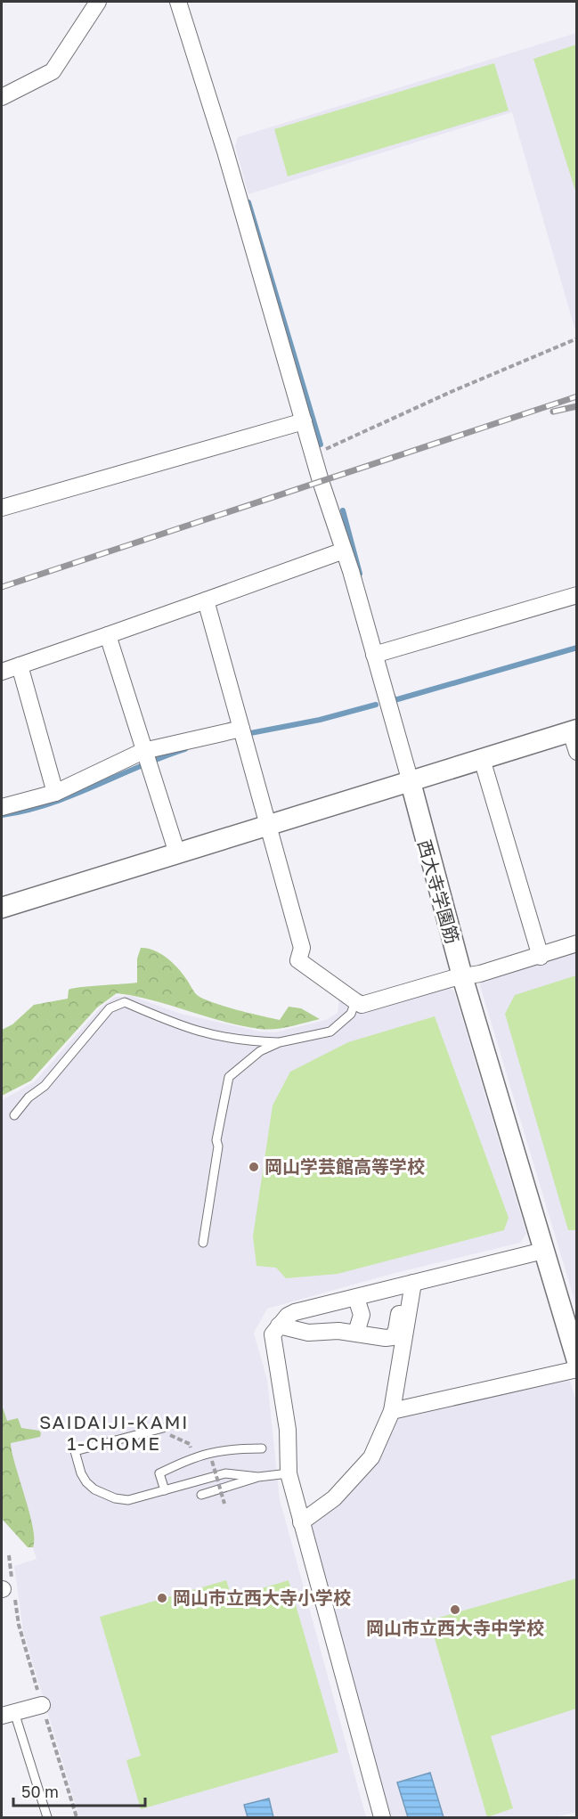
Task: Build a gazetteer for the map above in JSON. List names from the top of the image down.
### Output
{
  "streets": {
    "street": ["西大寺学園筋"]
  },
  "districts": ["SAIDAIJI-KAMI 1-CHOME"],
  "places": ["岡山学芸館高等学校", "岡山市立西大寺小学校", "岡山市立西大寺中学校"],
  "scale_bar": "50 m"
}
